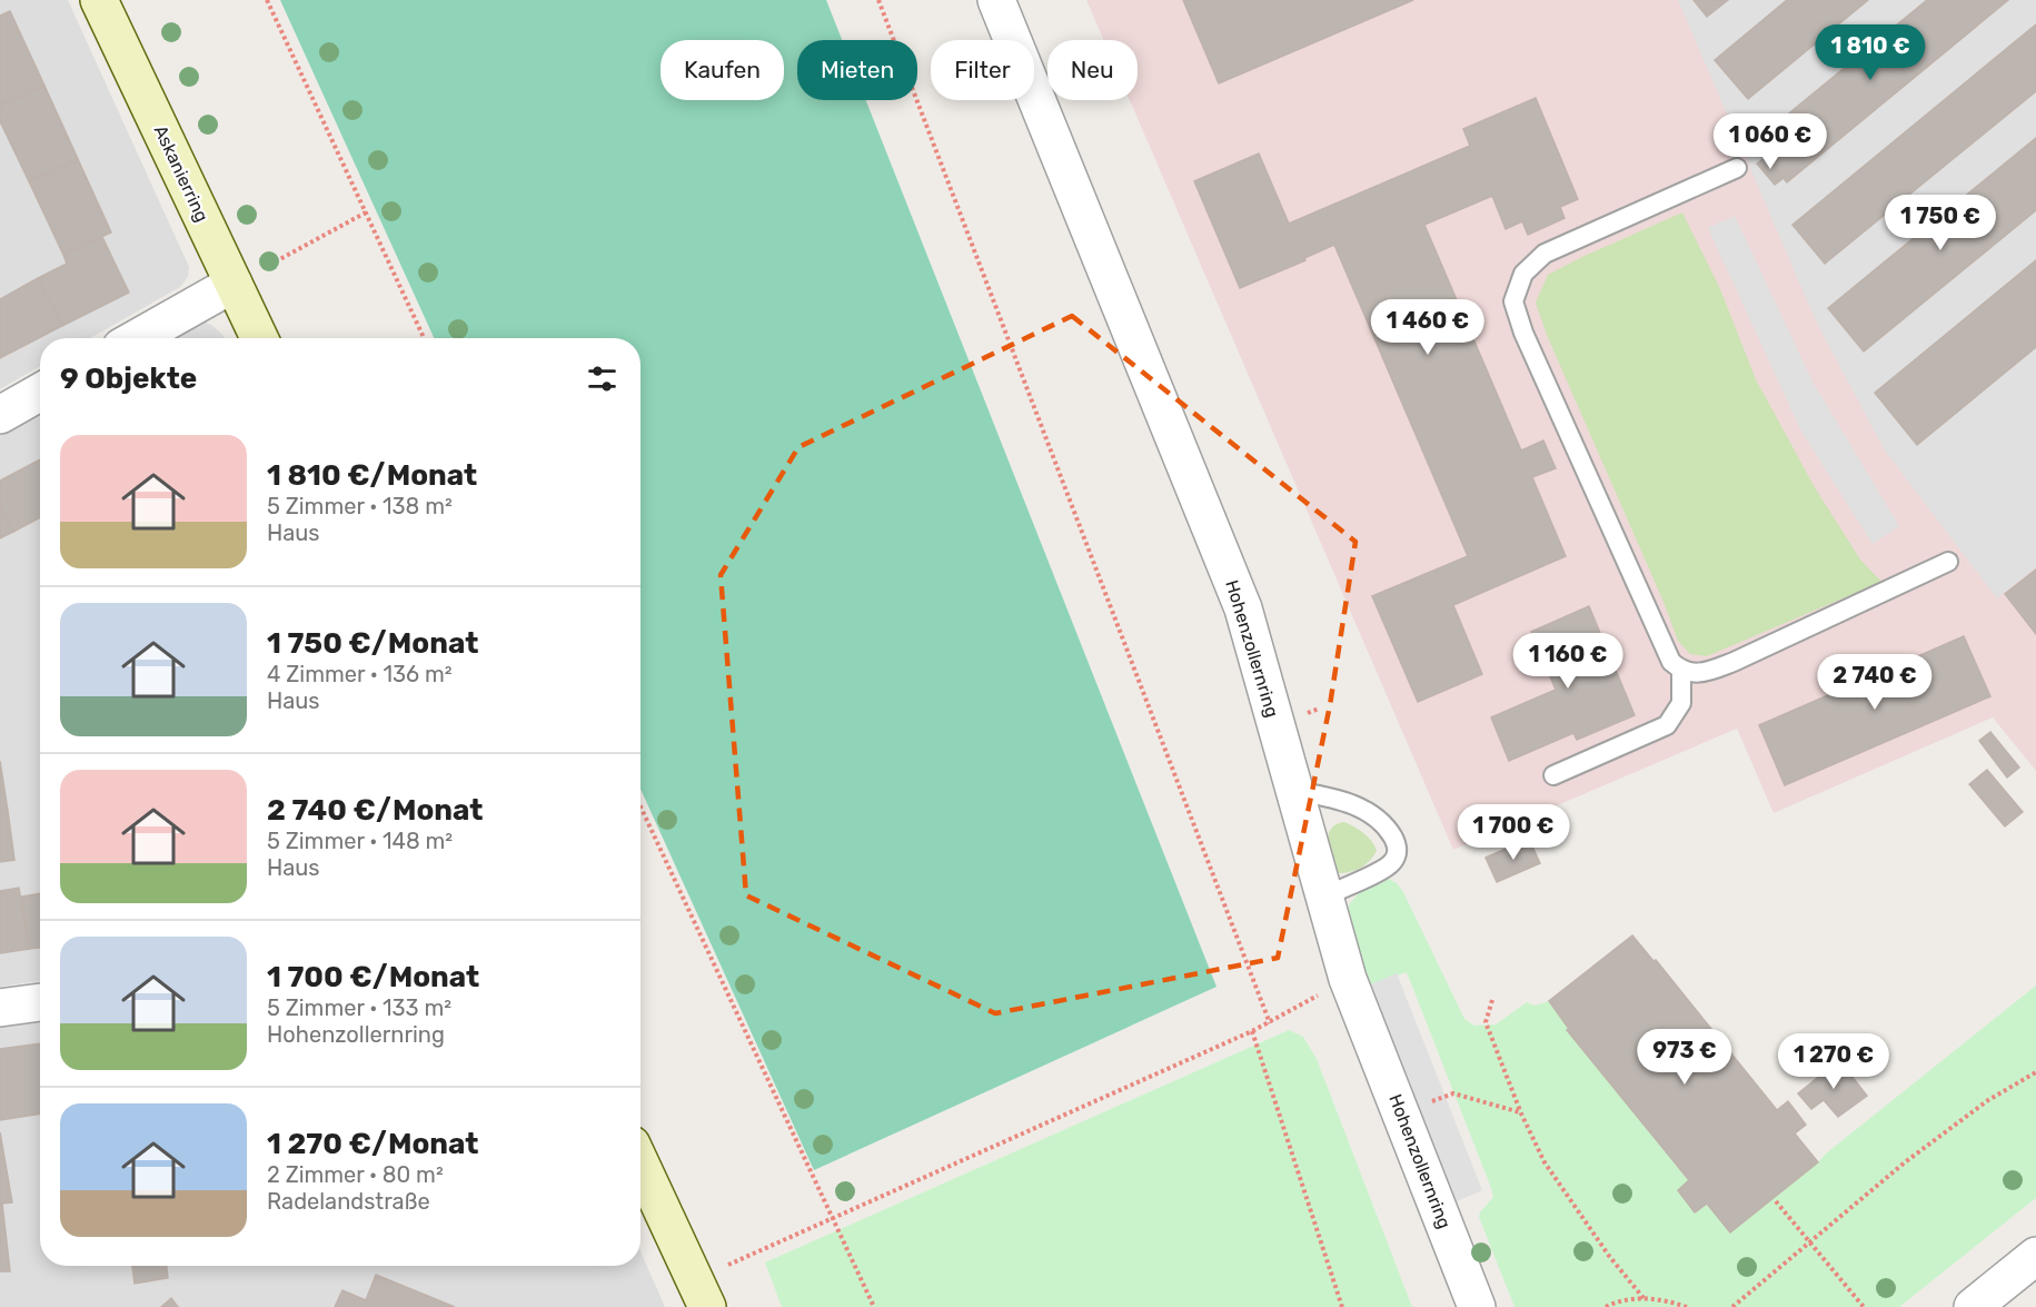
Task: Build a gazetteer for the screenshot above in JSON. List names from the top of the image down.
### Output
{
  "streets": {
    "main road": ["Askanierring"],
    "street": ["Hohenzollernring"]
  },
  "page": {
    "price": [
      "1 810 €",
      "1 060 €",
      "1 750 €",
      "1 460 €",
      "1 160 €",
      "2 740 €",
      "1 700 €",
      "973 €",
      "1 270 €"
    ],
    "chip": [
      "Kaufen",
      "Mieten",
      "Filter",
      "Neu"
    ],
    "heading": "9 Objekte",
    "list": [
      {
        "name": "1 810 €/Monat",
        "note": "5 Zimmer · 138 m² · Haus"
      },
      {
        "name": "1 750 €/Monat",
        "note": "4 Zimmer · 136 m² · Haus"
      },
      {
        "name": "2 740 €/Monat",
        "note": "5 Zimmer · 148 m² · Haus"
      },
      {
        "name": "1 700 €/Monat",
        "note": "5 Zimmer · 133 m² · Hohenzollernring"
      },
      {
        "name": "1 270 €/Monat",
        "note": "2 Zimmer · 80 m² · Radelandstraße"
      }
    ]
  }
}
